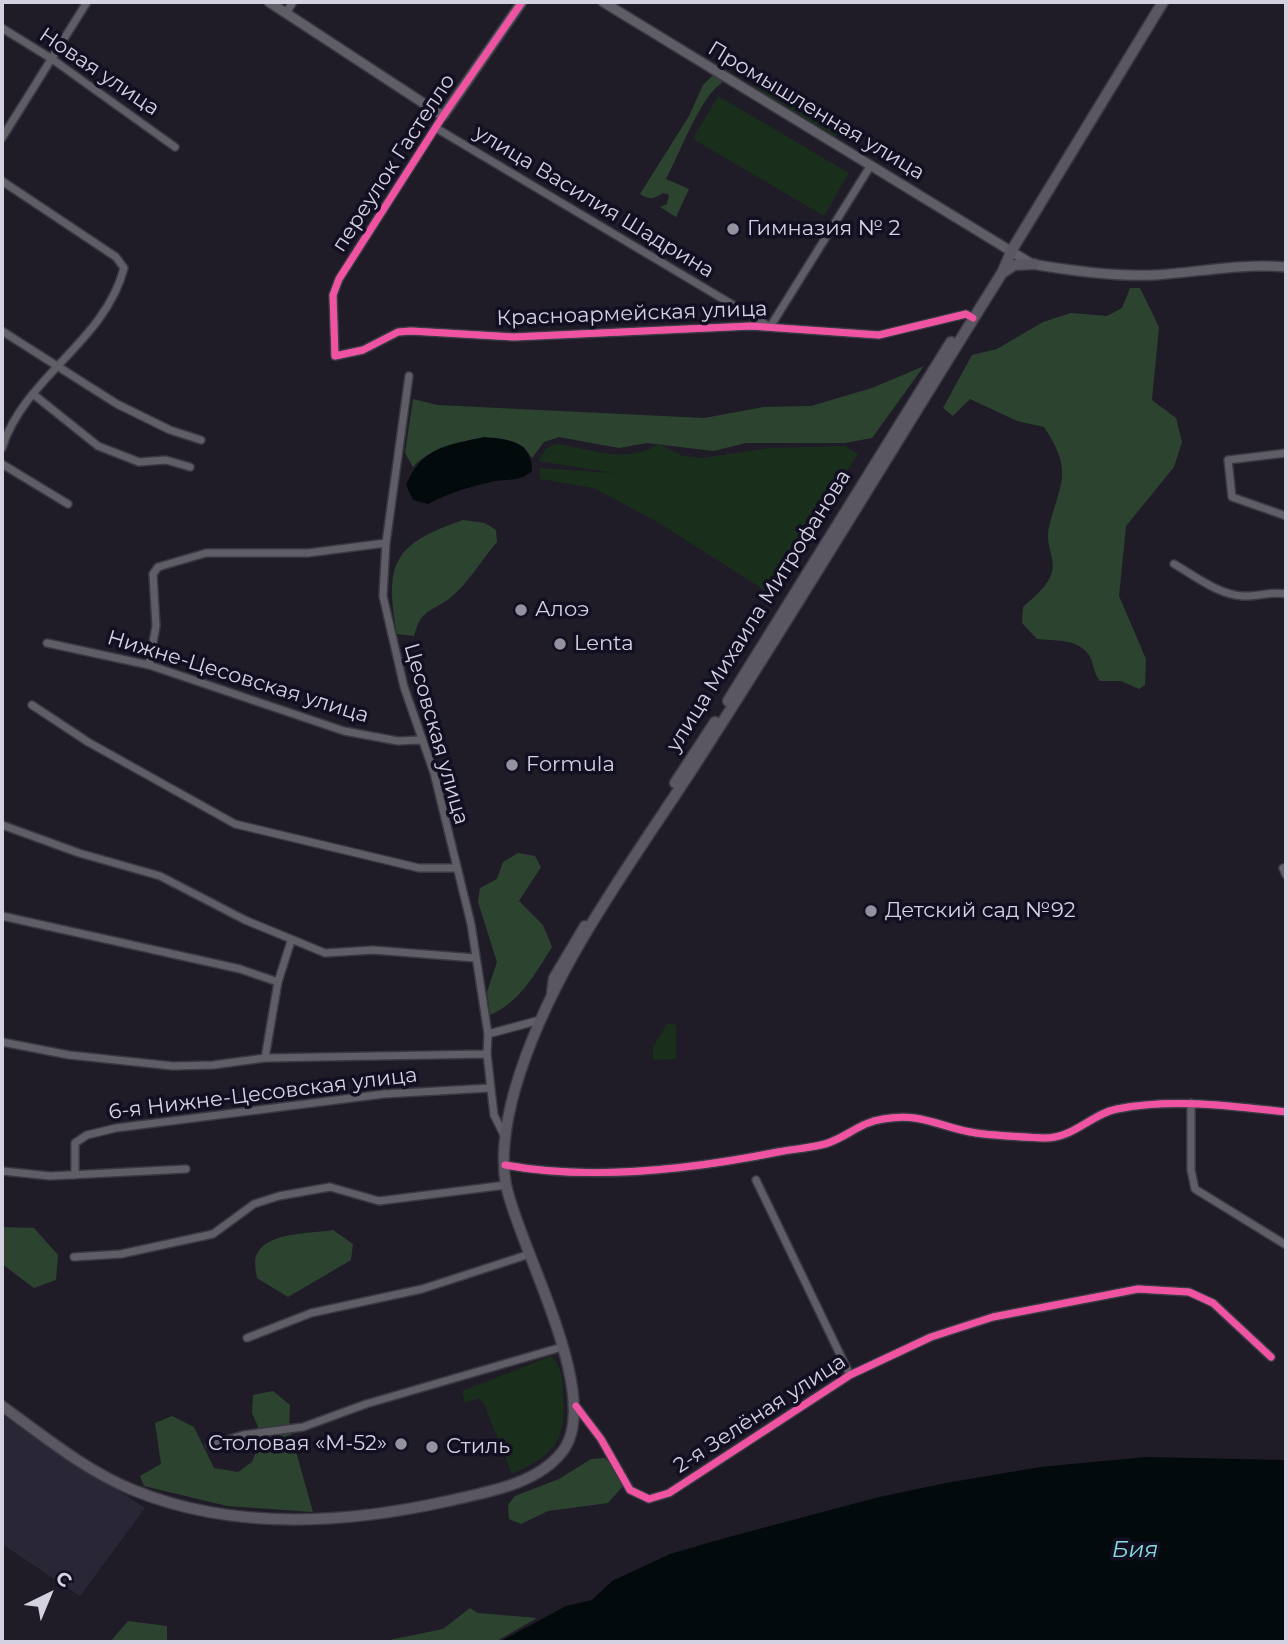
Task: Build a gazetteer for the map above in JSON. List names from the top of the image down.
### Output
{
  "streets": {
    "main road": ["улица Михаила Митрофанова"],
    "street": [
      "Новая улица",
      "Промышленная улица",
      "переулок Гастелло",
      "улица Василия Шадрина",
      "Красноармейская улица",
      "Нижне-Цесовская улица",
      "Цесовская улица",
      "6-я Нижне-Цесовская улица",
      "2-я Зелёная улица"
    ]
  },
  "crossings": [
    ["Промышленная улица", "улица Михаила Митрофанова"],
    ["переулок Гастелло", "улица Василия Шадрина"],
    ["переулок Гастелло", "Красноармейская улица"],
    ["улица Василия Шадрина", "Красноармейская улица"],
    ["Красноармейская улица", "улица Михаила Митрофанова"],
    ["улица Михаила Митрофанова", "Цесовская улица"],
    ["улица Михаила Митрофанова", "2-я Зелёная улица"],
    ["Нижне-Цесовская улица", "Цесовская улица"],
    ["Цесовская улица", "6-я Нижне-Цесовская улица"]
  ],
  "water": ["Бия"],
  "places": [
    "Гимназия № 2",
    "Алоэ",
    "Lenta",
    "Formula",
    "Детский сад №92",
    "Столовая «М-52»",
    "Стиль"
  ],
  "north": "top right"
}
